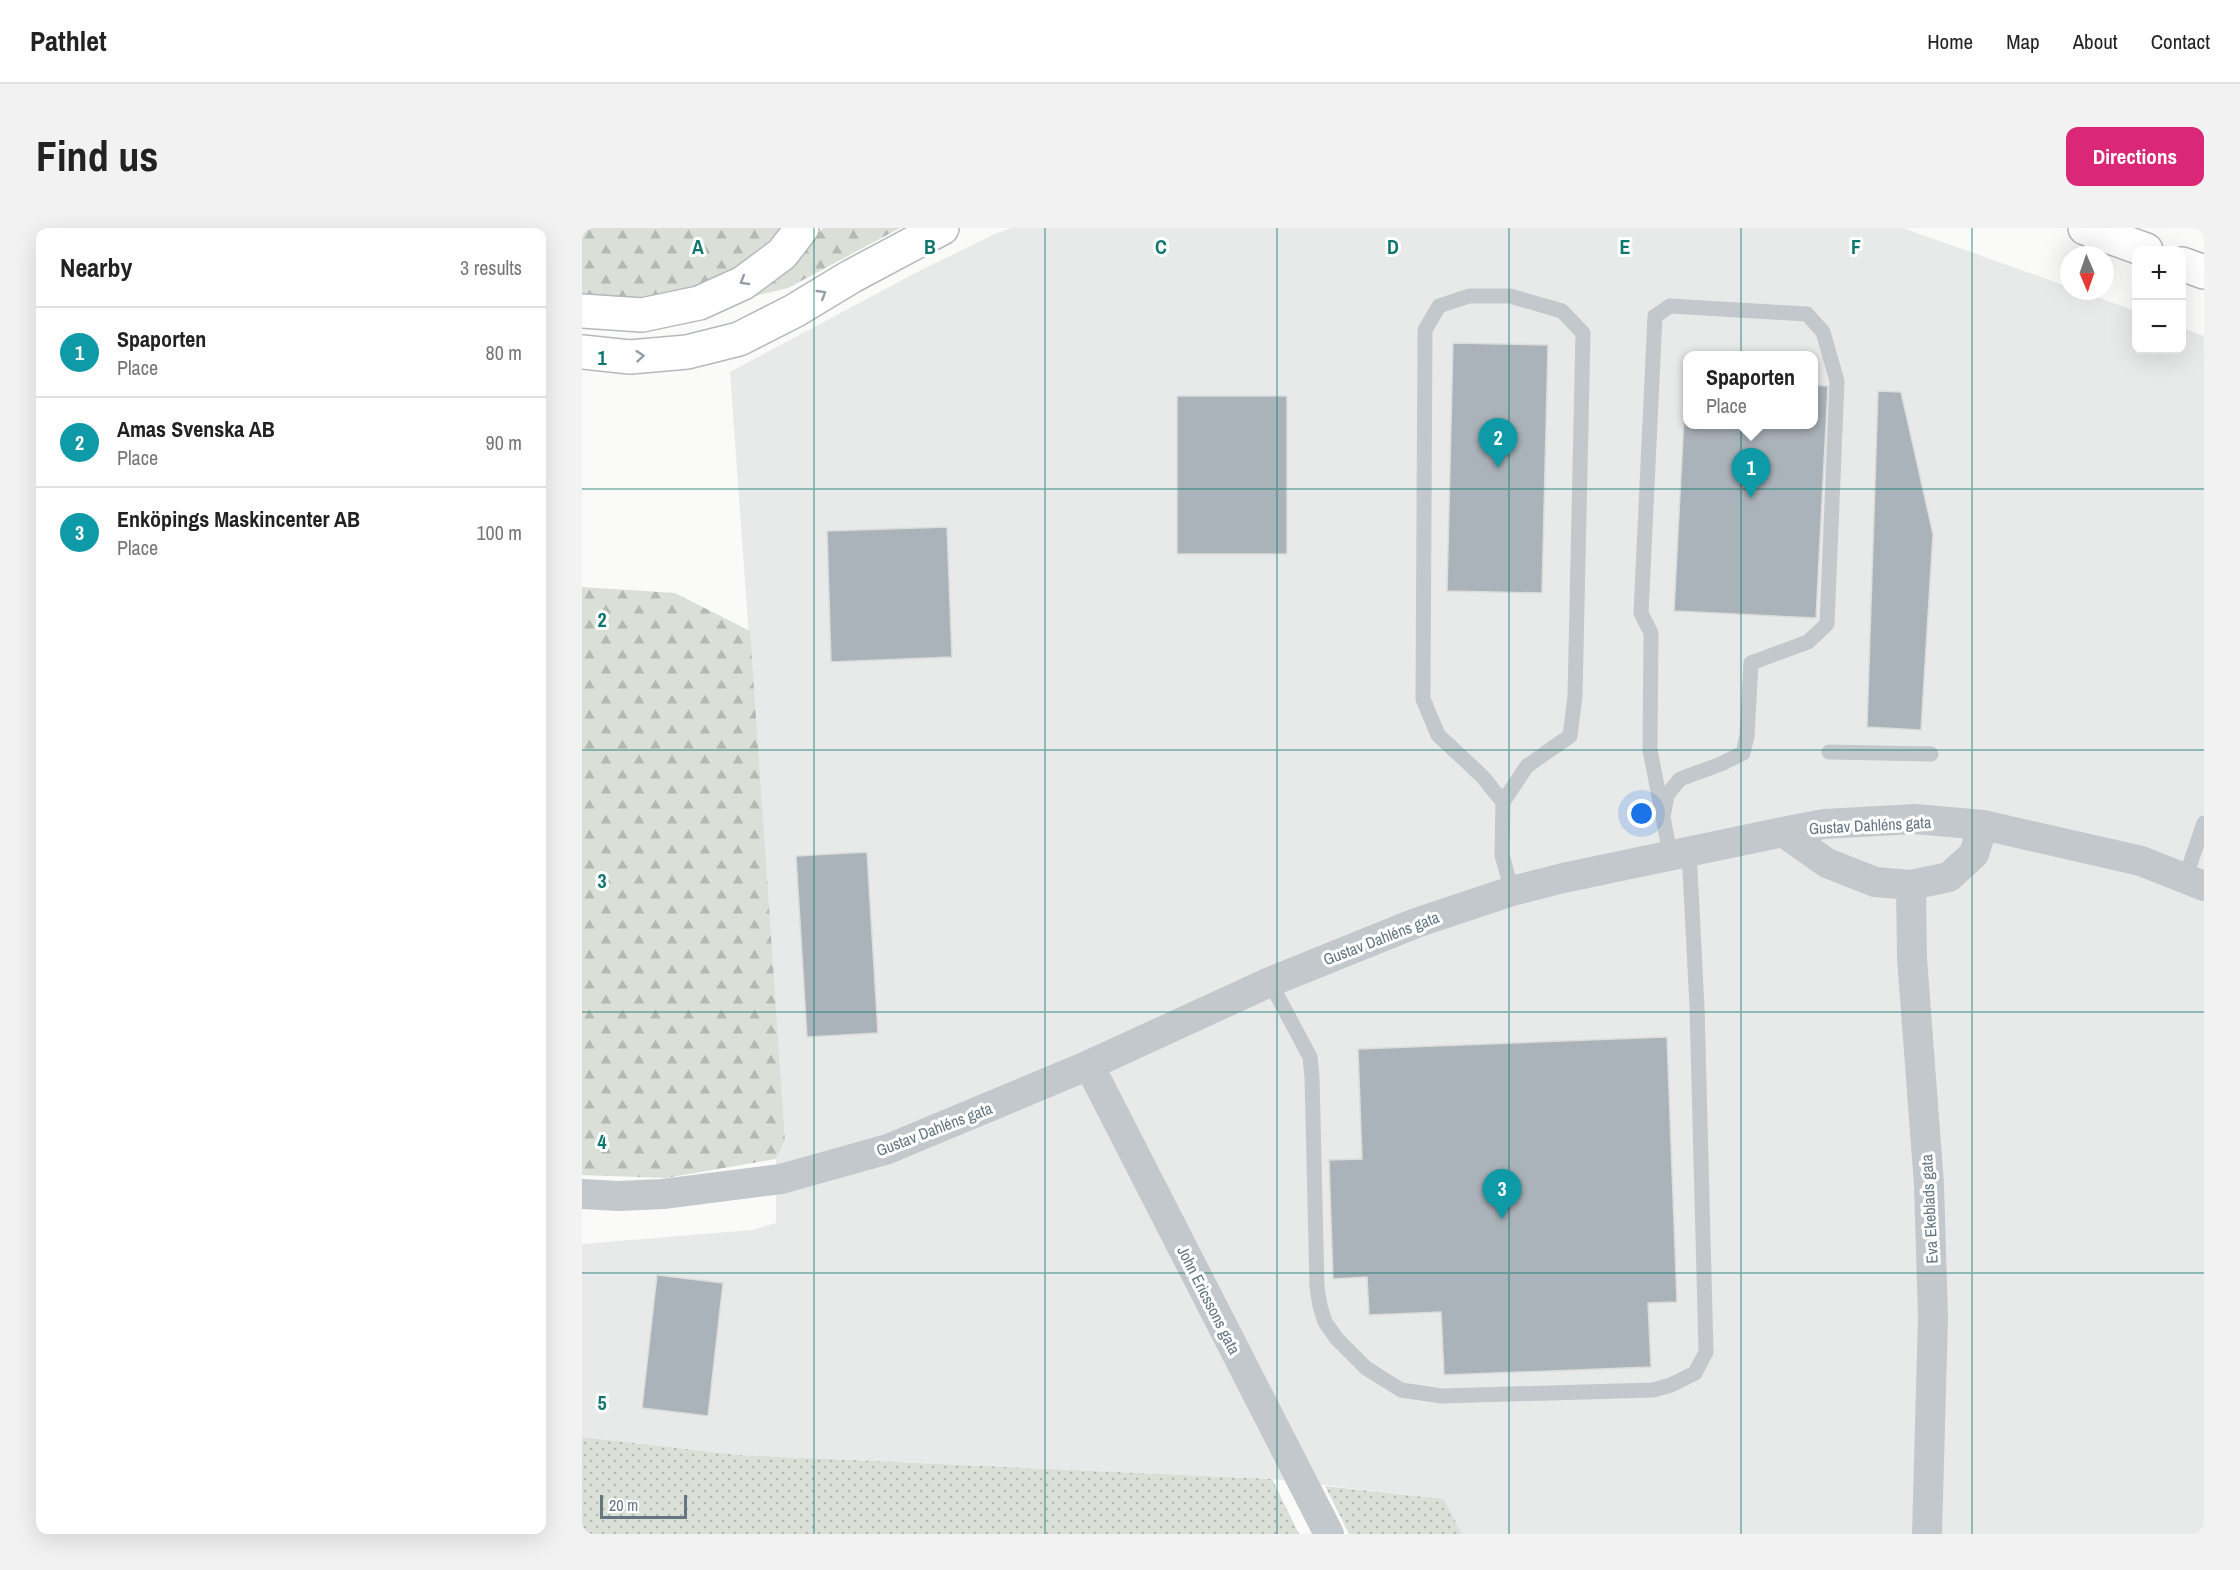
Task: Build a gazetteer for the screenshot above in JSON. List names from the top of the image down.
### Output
{
  "streets": {
    "street": ["Gustav Dahléns gata", "Eva Ekeblads gata", "John Ericssons gata"]
  },
  "crossings": [
    ["Gustav Dahléns gata", "John Ericssons gata"]
  ],
  "scale_bar": "20 m",
  "north": "bottom",
  "page": {
    "header": "Pathlet",
    "nav": [
      "Home",
      "Map",
      "About",
      "Contact"
    ],
    "buttons": "Directions",
    "title": "Find us",
    "heading": ["Nearby", "3 results"],
    "map_buttons": ["+", "−"],
    "list": [
      {
        "mark": "1",
        "name": "Spaporten",
        "note": "Place",
        "value": "80 m"
      },
      {
        "mark": "2",
        "name": "Amas Svenska AB",
        "note": "Place",
        "value": "90 m"
      },
      {
        "mark": "3",
        "name": "Enköpings Maskincenter AB",
        "note": "Place",
        "value": "100 m"
      }
    ],
    "popup": ["Spaporten", "Place"],
    "pins": ["2", "1", "3"],
    "scale": "20 m"
  },
  "grid": {
    "columns": [
      "A",
      "B",
      "C",
      "D",
      "E",
      "F"
    ],
    "rows": [
      "1",
      "2",
      "3",
      "4",
      "5"
    ]
  }
}
